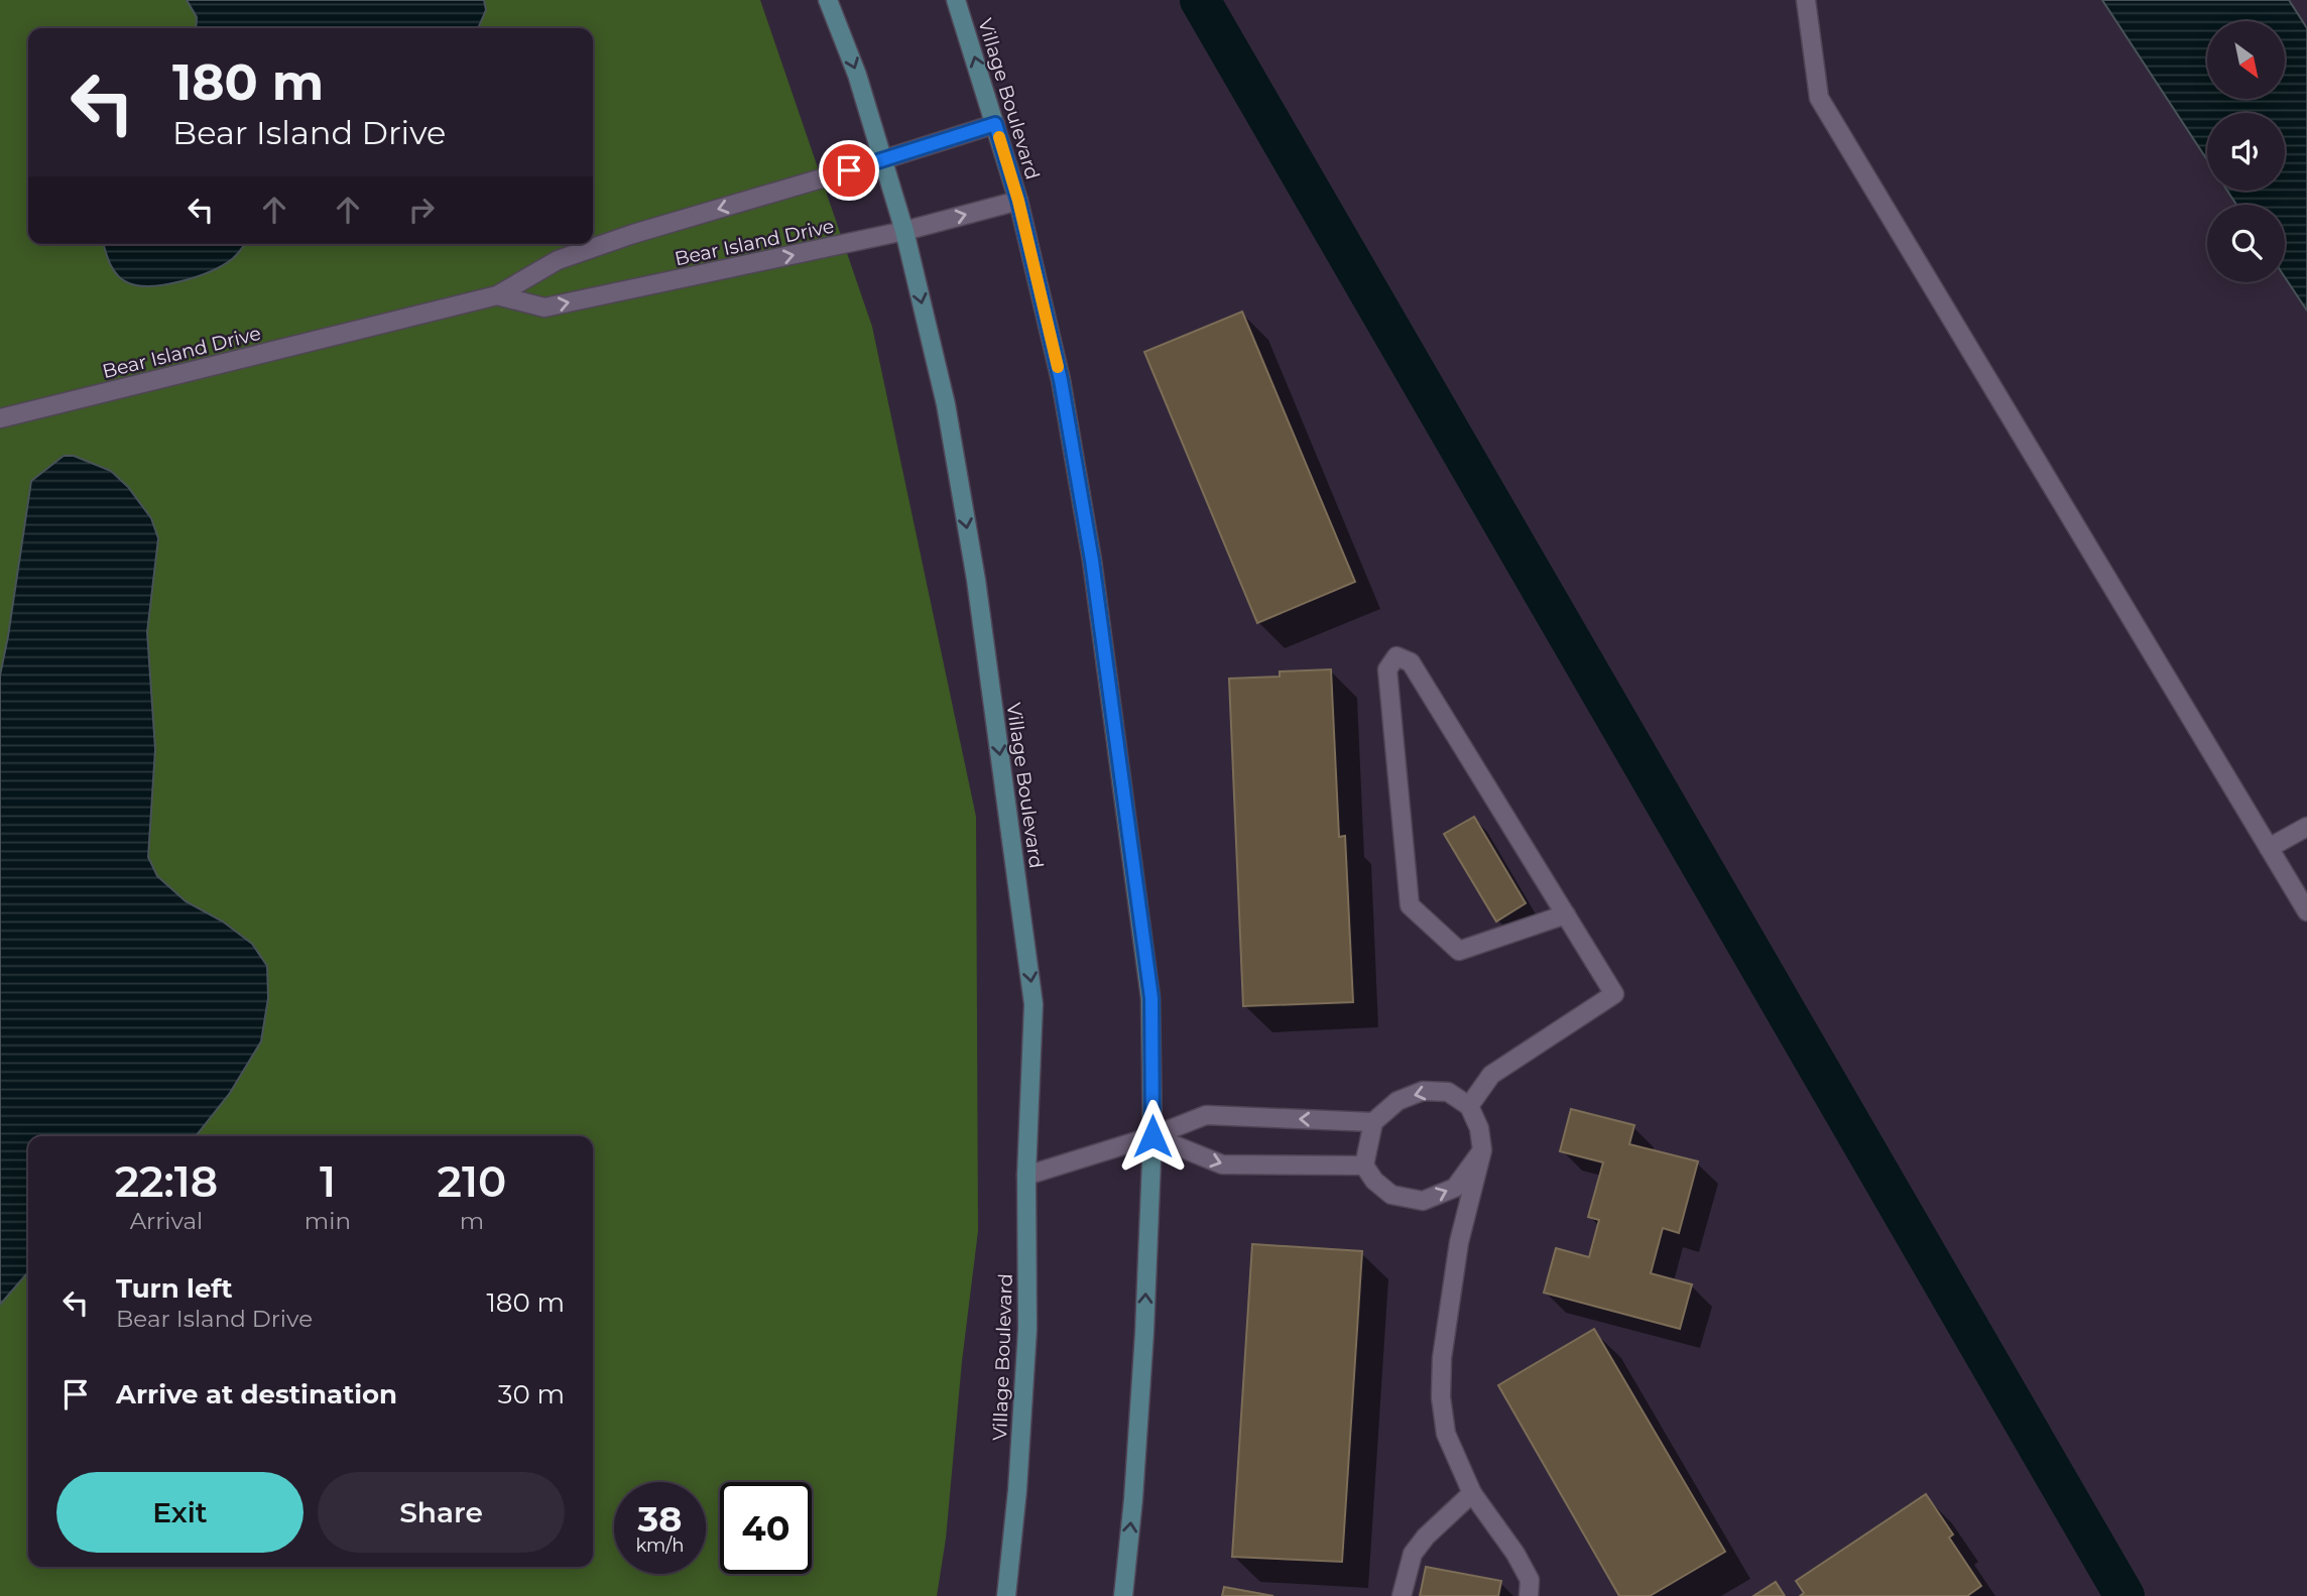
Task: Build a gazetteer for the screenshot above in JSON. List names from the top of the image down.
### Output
{
  "streets": {
    "street": ["Village Boulevard", "Bear Island Drive"]
  },
  "crossings": [
    ["Village Boulevard", "Bear Island Drive"]
  ],
  "north": "bottom right",
  "page": {
    "turn": ["180 m", "Bear Island Drive"],
    "eta": [
      "22:18",
      "Arrival",
      "1",
      "min",
      "210",
      "m"
    ],
    "list": [
      {
        "name": "Turn left",
        "note": "Bear Island Drive",
        "value": "180 m"
      },
      {
        "name": "Arrive at destination",
        "value": "30 m"
      }
    ],
    "buttons": ["Exit", "Share"],
    "speed": "38 km/h",
    "limit": "40"
  }
}
